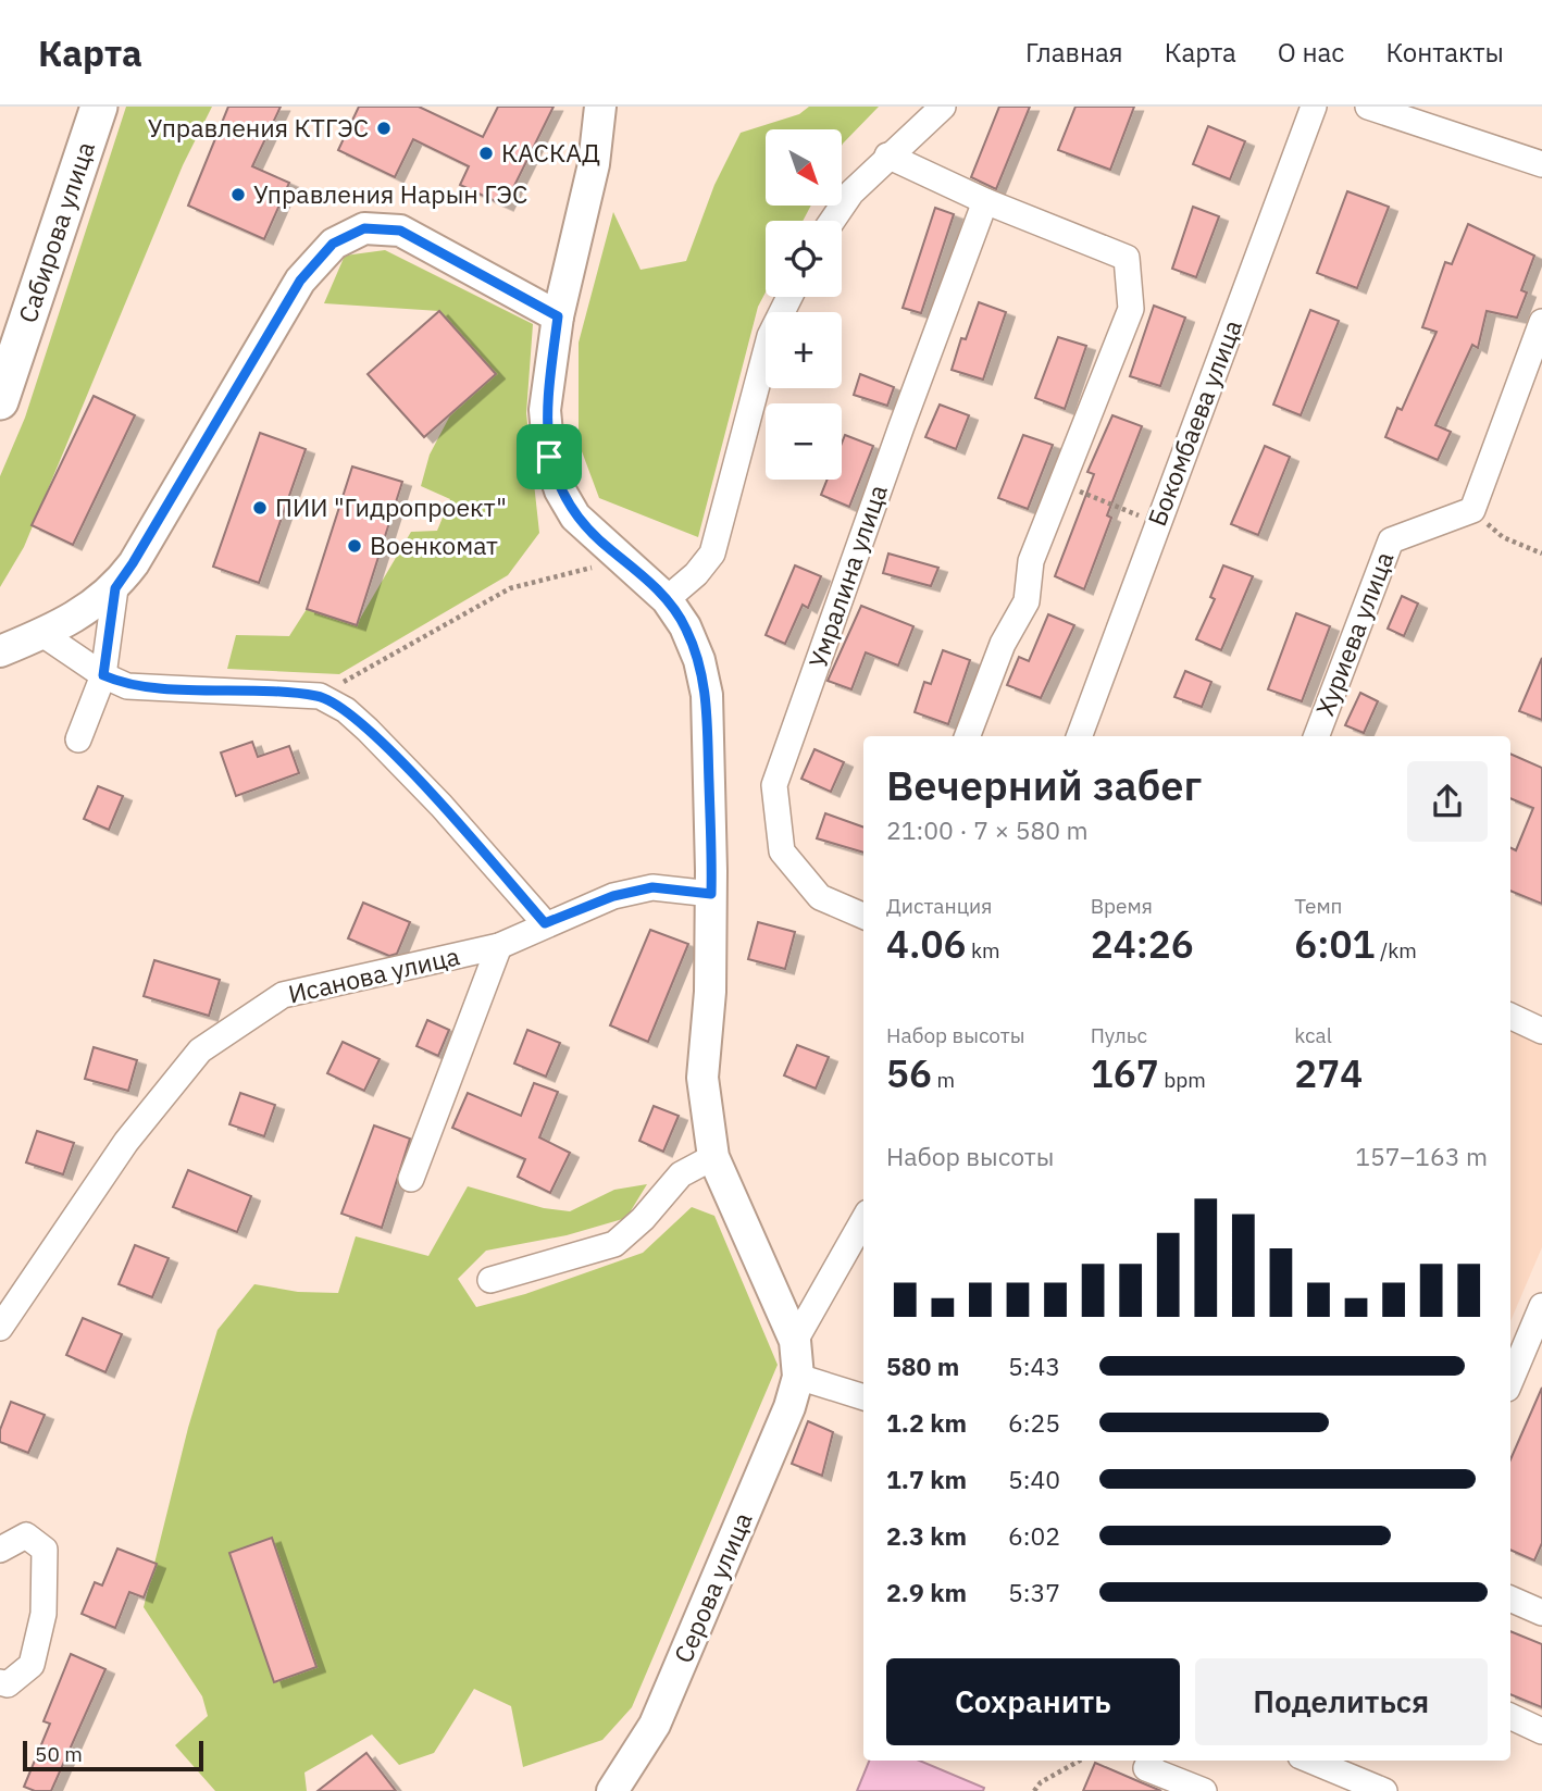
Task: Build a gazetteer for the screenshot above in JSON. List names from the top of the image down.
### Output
{
  "streets": {
    "highway": ["Сабирова улица"],
    "main road": ["Серова улица"],
    "street": [
      "Бокомбаева улица",
      "Умралина улица",
      "Хуриева улица",
      "Исанова улица"
    ]
  },
  "crossings": [
    ["Исанова улица", "Серова улица"]
  ],
  "places": [
    "Управления КТГЭС",
    "КАСКАД",
    "Управления Нарын ГЭС",
    "ПИИ \"Гидропроект\"",
    "Военкомат"
  ],
  "scale_bar": "50 m",
  "north": "bottom right",
  "page": {
    "header": "Карта",
    "nav": [
      "Главная",
      "Карта",
      "О нас",
      "Контакты"
    ],
    "map_buttons": ["+", "−"],
    "heading": ["Вечерний забег", "21:00 · 7 × 580 m"],
    "stats": [
      ["Дистанция", "4.06 km"],
      ["Время", "24:26"],
      ["Темп", "6:01 /km"],
      ["Набор высоты", "56 m"],
      ["Пульс", "167 bpm"],
      ["kcal", "274"]
    ],
    "chart": ["Набор высоты", "157–163 m"],
    "list": [
      {
        "name": "580 m",
        "note": "5:43"
      },
      {
        "name": "1.2 km",
        "note": "6:25"
      },
      {
        "name": "1.7 km",
        "note": "5:40"
      },
      {
        "name": "2.3 km",
        "note": "6:02"
      },
      {
        "name": "2.9 km",
        "note": "5:37"
      }
    ],
    "buttons": ["Сохранить", "Поделиться"],
    "scale": "50 m"
  }
}
